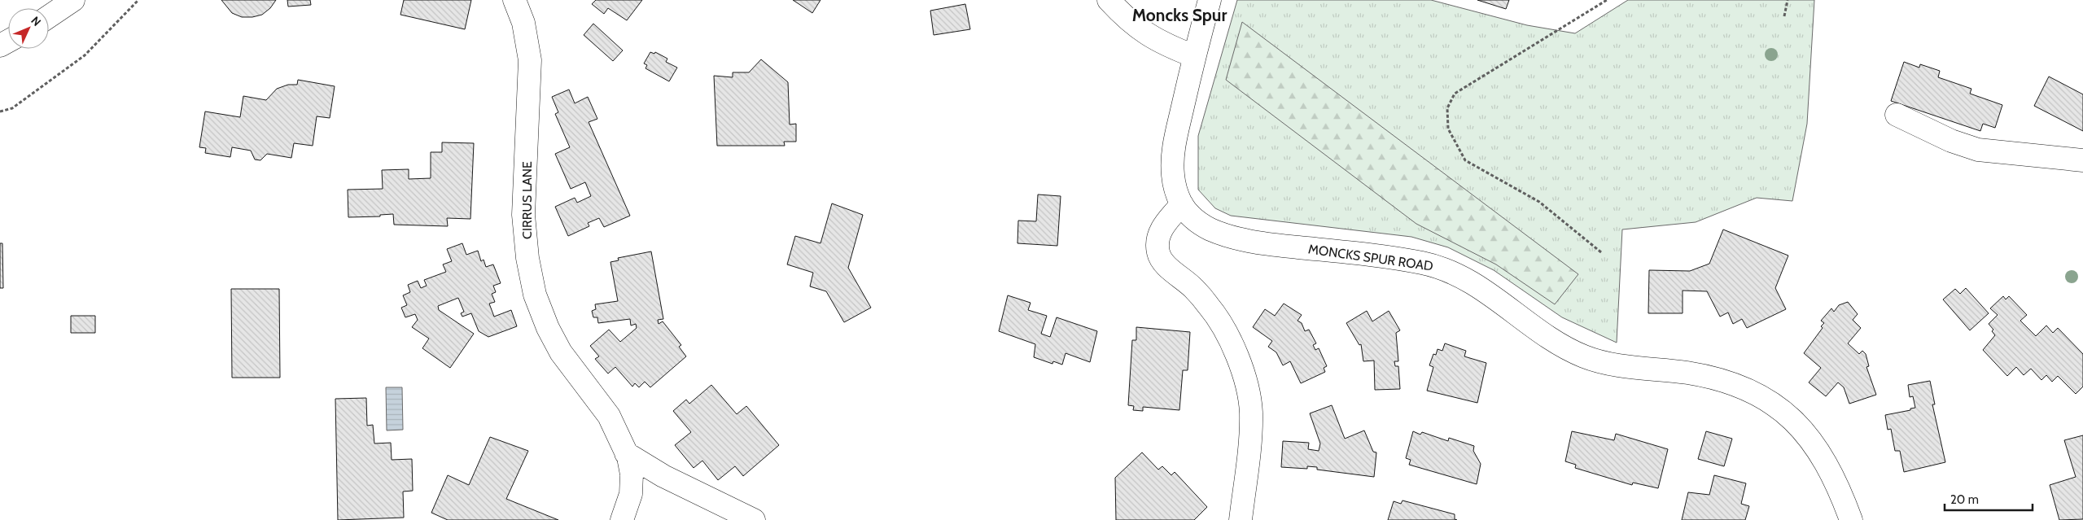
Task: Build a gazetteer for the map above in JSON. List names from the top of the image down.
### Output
{
  "streets": {
    "street": ["CIRRUS LANE", "MONCKS SPUR ROAD"]
  },
  "districts": ["Moncks Spur"],
  "scale_bar": "20 m",
  "north": "top right"
}
